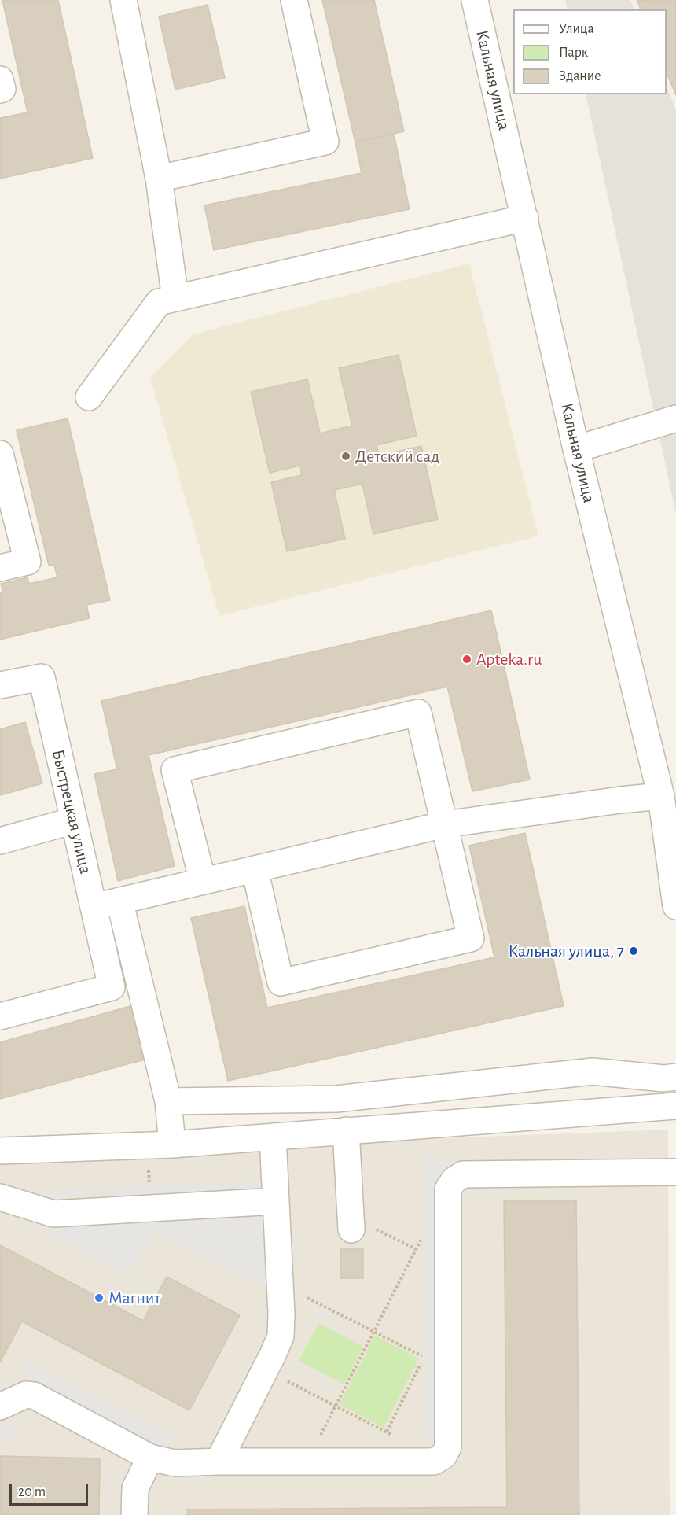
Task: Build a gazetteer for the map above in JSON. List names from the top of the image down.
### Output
{
  "streets": {
    "street": ["Кальная улица", "Быстрецкая улица"]
  },
  "places": [
    "Детский сад",
    "Apteka.ru",
    "Кальная улица, 7",
    "Магнит"
  ],
  "legend": ["Улица", "Парк", "Здание"],
  "scale_bar": "20 m"
}
